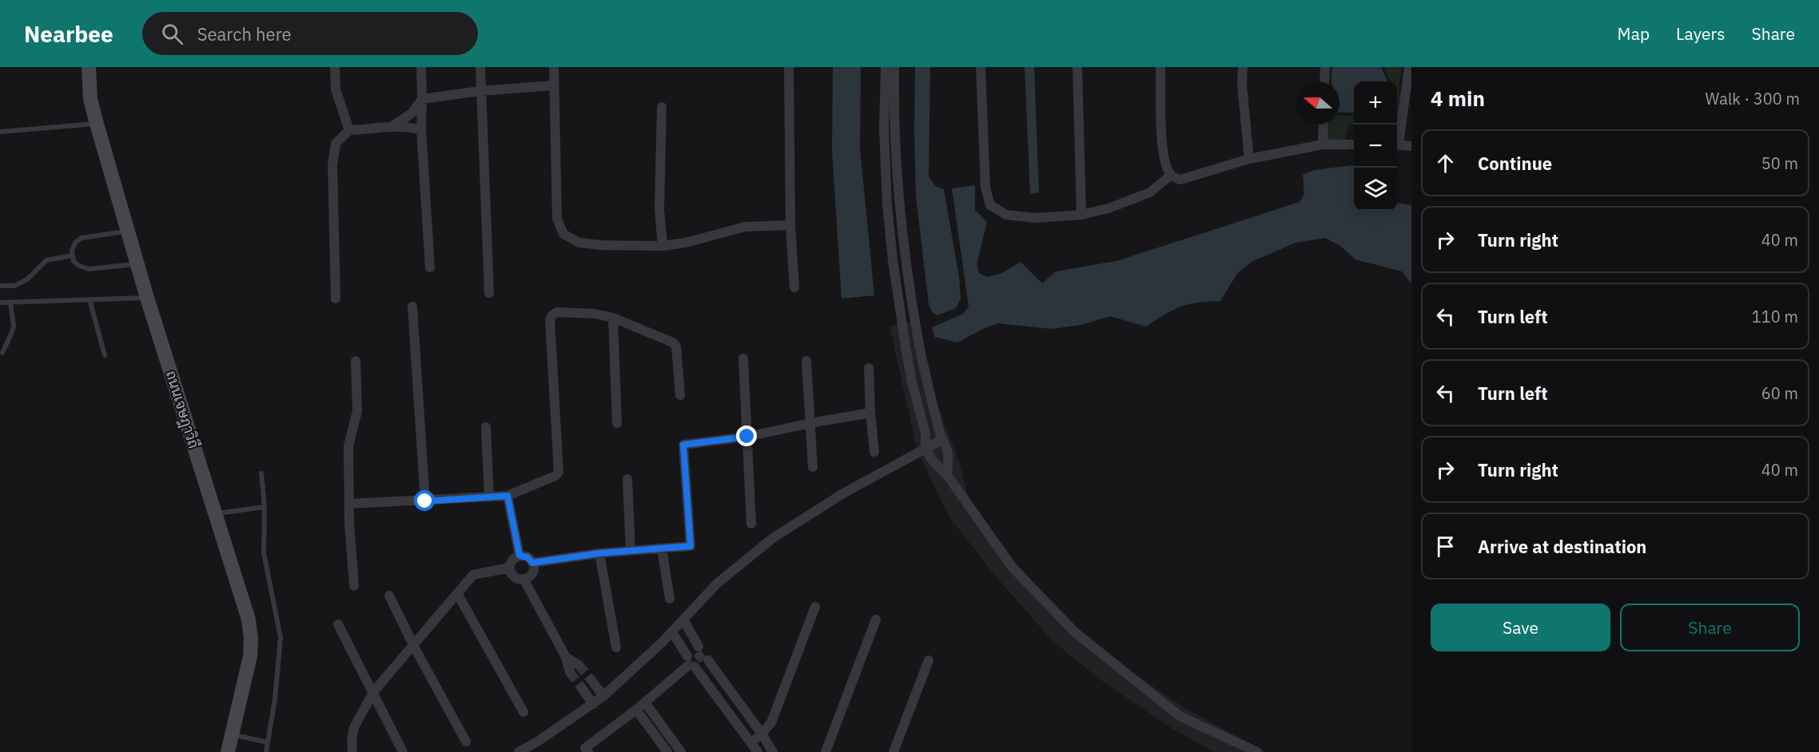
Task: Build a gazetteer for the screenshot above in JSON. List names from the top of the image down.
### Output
{
  "streets": {
    "street": ["ถนนเจษฎาวิถี"]
  },
  "north": "left",
  "page": {
    "header": "Nearbee",
    "search": "Search here",
    "nav": ["Map", "Layers", "Share"],
    "heading": ["4 min", "Walk · 300 m"],
    "map_buttons": ["+", "−"],
    "list": [
      ["Continue", "50 m"],
      ["Turn right", "40 m"],
      ["Turn left", "110 m"],
      ["Turn left", "60 m"],
      ["Turn right", "40 m"],
      "Arrive at destination"
    ],
    "buttons": ["Save", "Share"]
  }
}
